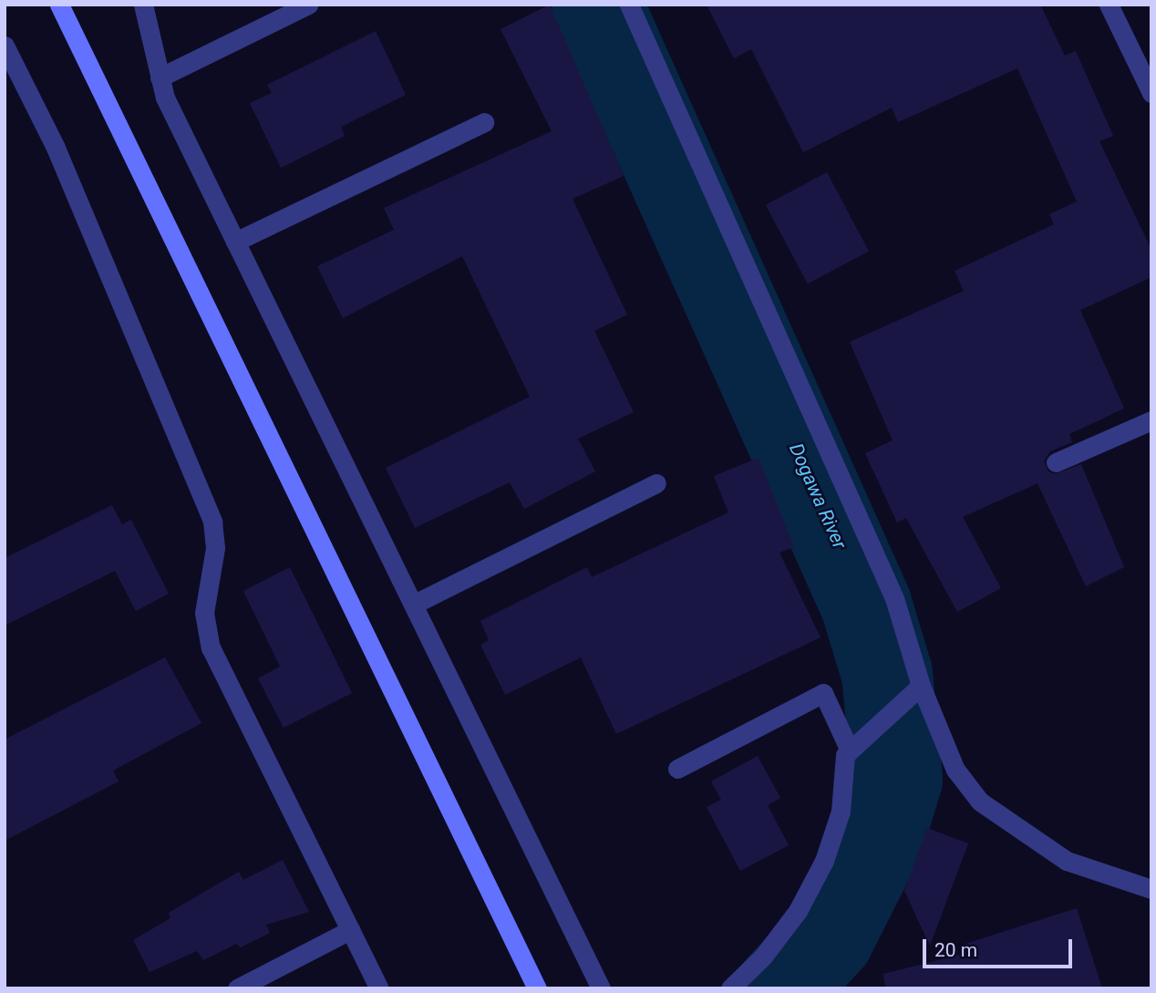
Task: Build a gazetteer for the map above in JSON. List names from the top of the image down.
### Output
{
  "water": ["Dogawa River"],
  "scale_bar": "20 m"
}
